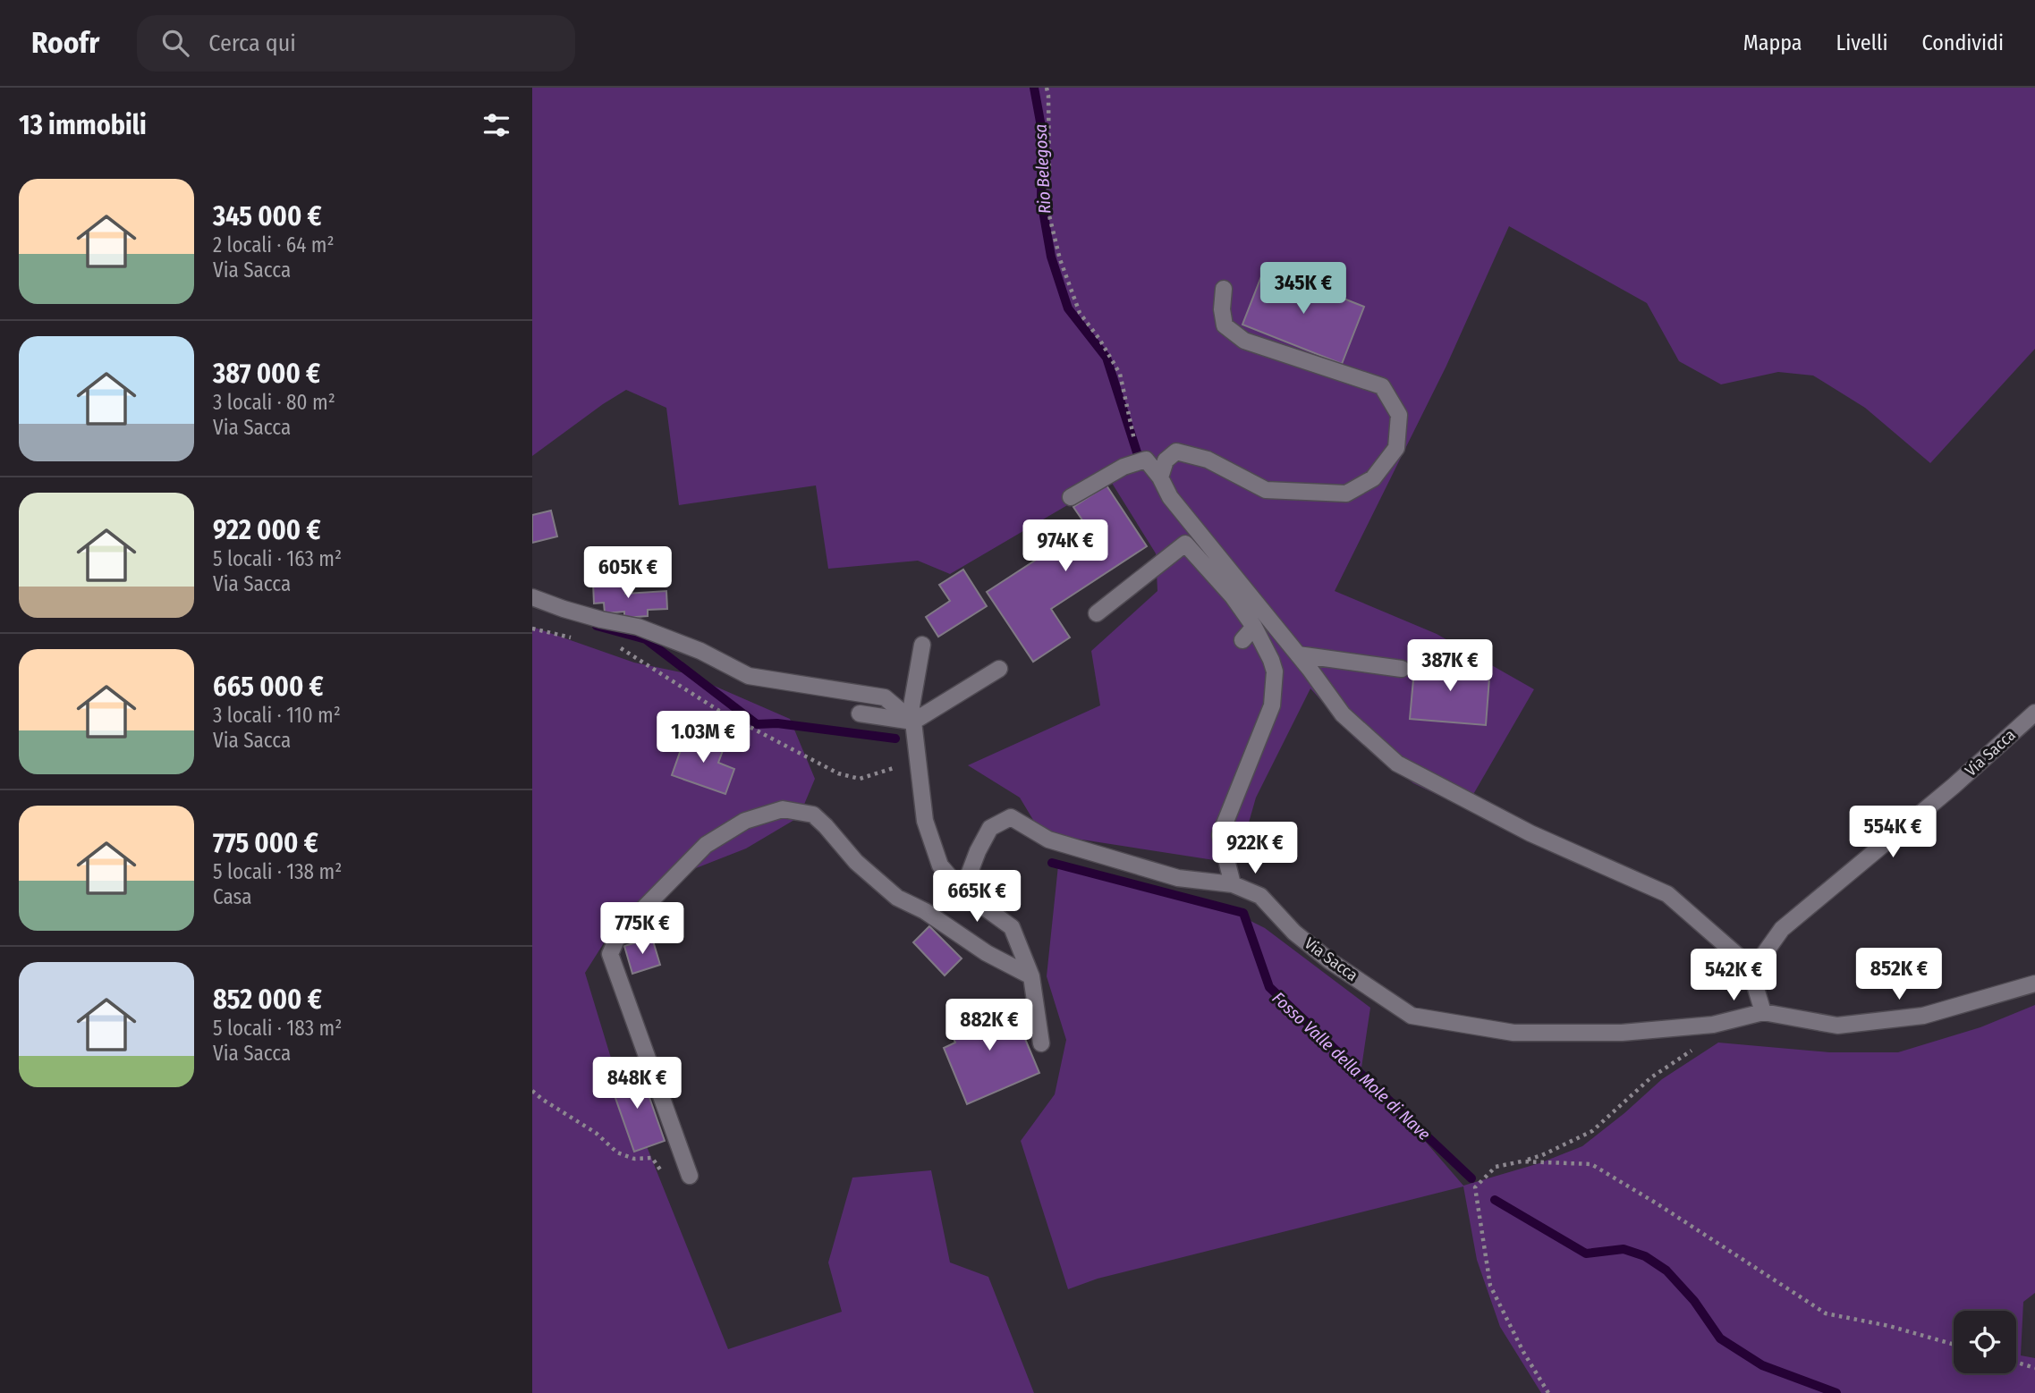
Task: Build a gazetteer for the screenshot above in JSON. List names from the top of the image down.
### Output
{
  "streets": {
    "street": ["Via Sacca"]
  },
  "water": ["Rio Belegosa", "Fosso Valle della Mole di Nave"],
  "page": {
    "header": "Roofr",
    "search": "Cerca qui",
    "nav": ["Mappa", "Livelli", "Condividi"],
    "heading": "13 immobili",
    "list": [
      {
        "name": "345 000 €",
        "note": "2 locali · 64 m² · Via Sacca"
      },
      {
        "name": "387 000 €",
        "note": "3 locali · 80 m² · Via Sacca"
      },
      {
        "name": "922 000 €",
        "note": "5 locali · 163 m² · Via Sacca"
      },
      {
        "name": "665 000 €",
        "note": "3 locali · 110 m² · Via Sacca"
      },
      {
        "name": "775 000 €",
        "note": "5 locali · 138 m² · Casa"
      },
      {
        "name": "852 000 €",
        "note": "5 locali · 183 m² · Via Sacca"
      }
    ],
    "price": [
      "345K €",
      "974K €",
      "605K €",
      "387K €",
      "1.03M €",
      "554K €",
      "922K €",
      "665K €",
      "775K €",
      "852K €",
      "542K €",
      "882K €",
      "848K €"
    ]
  }
}
